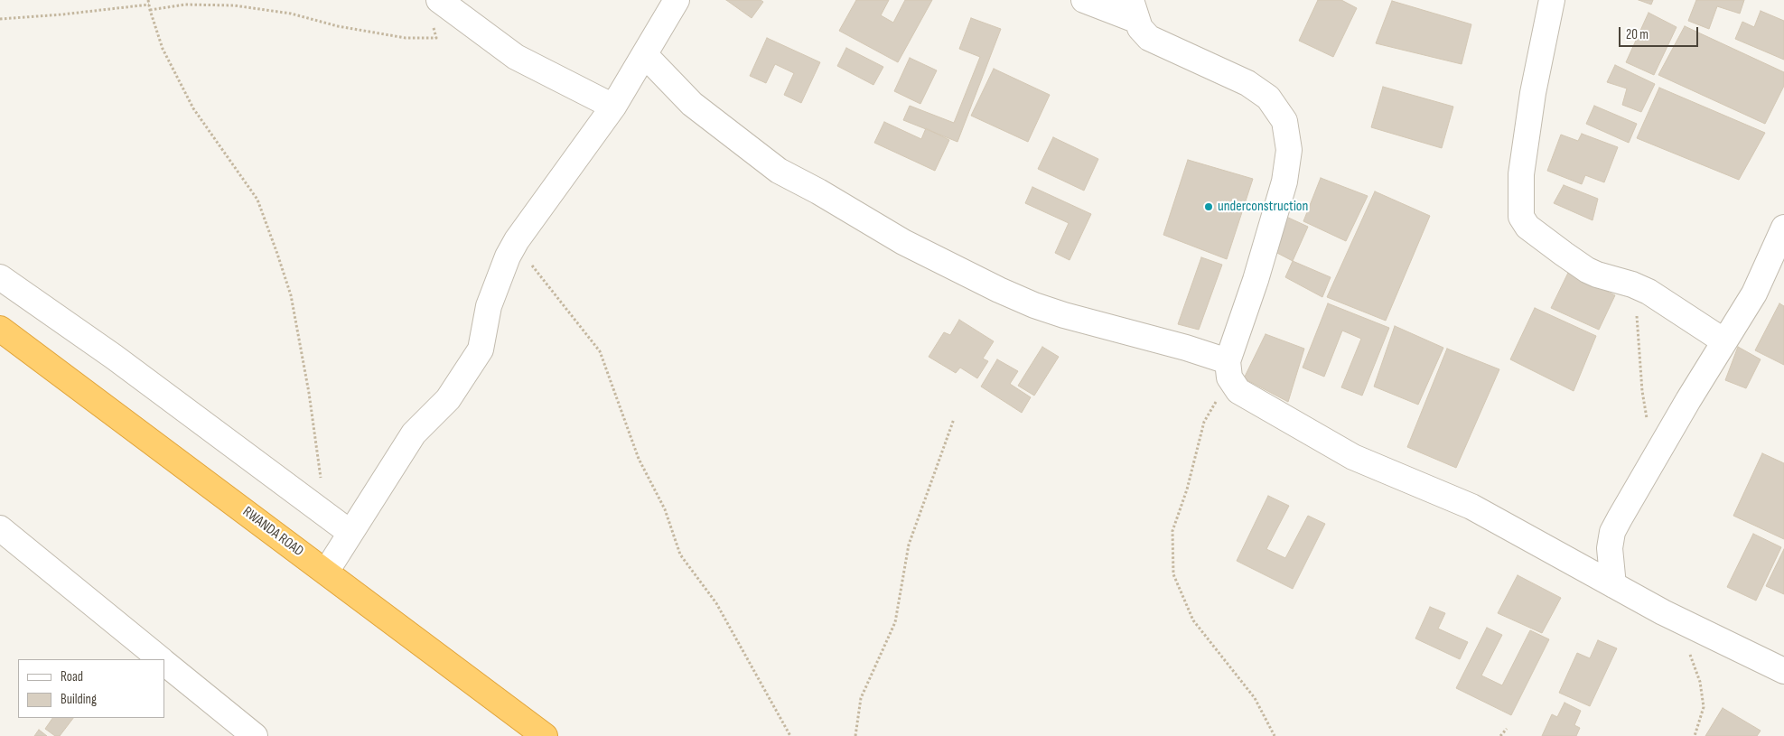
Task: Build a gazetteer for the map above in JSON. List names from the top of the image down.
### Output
{
  "streets": {
    "highway": ["RWANDA ROAD"]
  },
  "places": ["underconstruction"],
  "legend": ["Road", "Building"],
  "scale_bar": "20 m"
}
